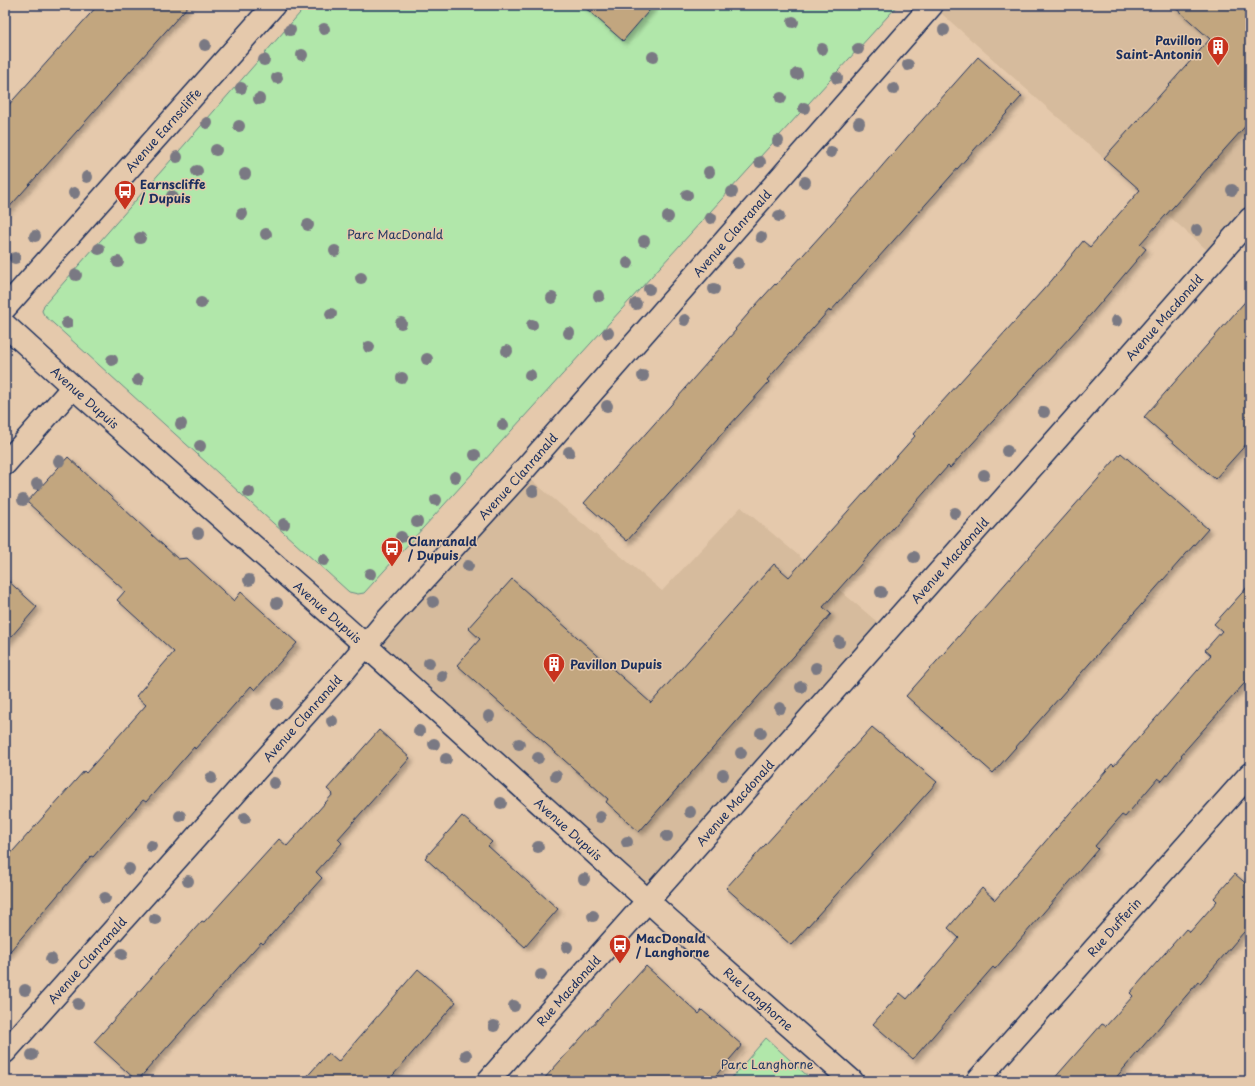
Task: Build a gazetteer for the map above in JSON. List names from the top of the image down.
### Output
{
  "streets": {
    "street": [
      "Avenue Earnscliffe",
      "Avenue Clanranald",
      "Avenue Macdonald",
      "Avenue Dupuis",
      "Rue Dufferin",
      "Rue Macdonald",
      "Rue Langhorne"
    ]
  },
  "crossings": [
    ["Avenue Clanranald", "Avenue Dupuis"],
    ["Avenue Macdonald", "Avenue Dupuis"],
    ["Avenue Macdonald", "Rue Macdonald"],
    ["Avenue Macdonald", "Rue Langhorne"],
    ["Avenue Dupuis", "Rue Macdonald"],
    ["Avenue Dupuis", "Rue Langhorne"],
    ["Rue Macdonald", "Rue Langhorne"]
  ],
  "parks": ["Parc MacDonald", "Parc Langhorne"],
  "places": {
    "building": ["Pavillon Saint-Antonin", "Pavillon Dupuis"],
    "bus stop": ["Earnscliffe / Dupuis", "Clanranald / Dupuis", "MacDonald / Langhorne"]
  }
}
